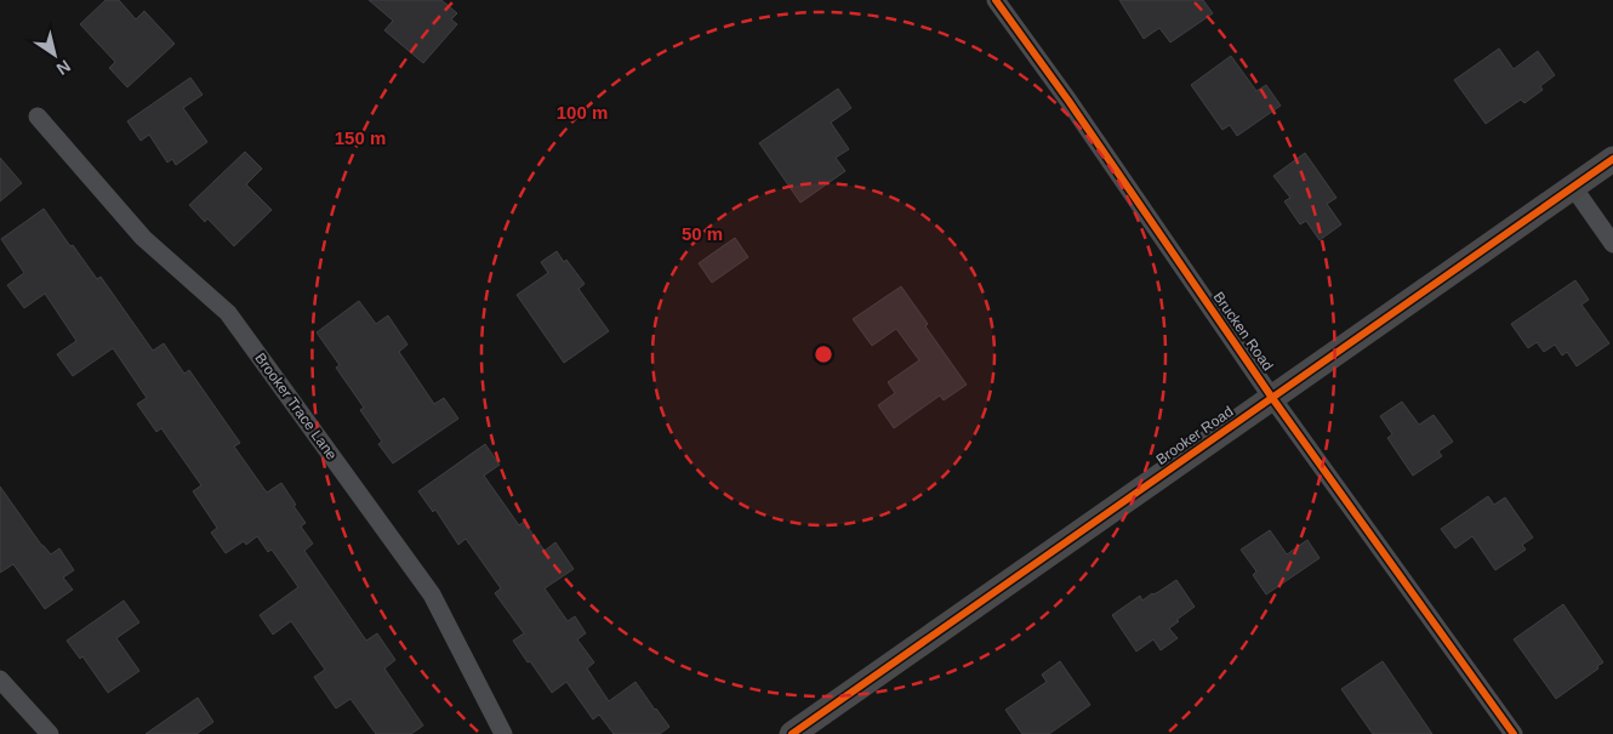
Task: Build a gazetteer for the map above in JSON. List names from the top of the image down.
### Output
{
  "streets": {
    "street": ["Brucken Road", "Brooker Trace Lane", "Brooker Road"]
  },
  "crossings": [
    ["Brucken Road", "Brooker Road"]
  ],
  "north": "bottom right",
  "rings": ["100 m", "150 m", "50 m"]
}
